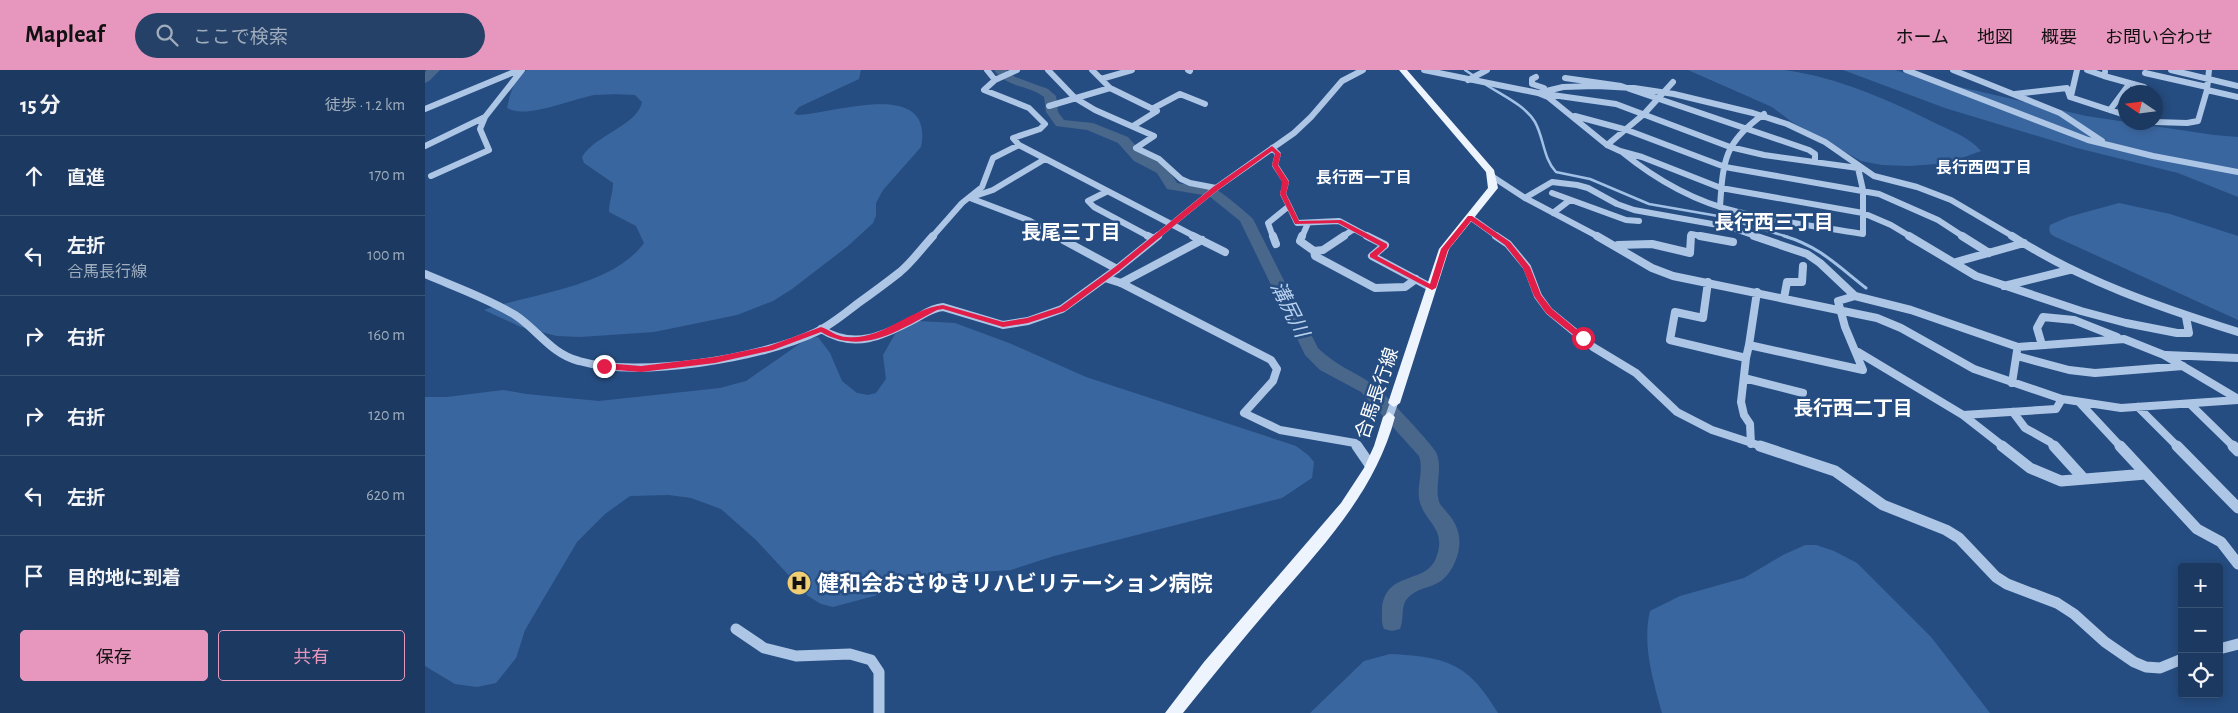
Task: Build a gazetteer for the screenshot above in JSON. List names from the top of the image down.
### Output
{
  "streets": {
    "main road": ["合馬長行線"]
  },
  "districts": [
    "長行西四丁目",
    "長行西一丁目",
    "長行西三丁目",
    "長尾三丁目",
    "長行西二丁目"
  ],
  "water": ["溝尻川"],
  "places": {
    "hospital": ["健和会おさゆきリハビリテーション病院"]
  },
  "north": "left",
  "page": {
    "header": "Mapleaf",
    "search": "ここで検索",
    "nav": [
      "ホーム",
      "地図",
      "概要",
      "お問い合わせ"
    ],
    "heading": ["15 分", "徒歩 · 1.2 km"],
    "list": [
      ["直進", "170 m"],
      ["左折", "合馬長行線", "100 m"],
      ["右折", "160 m"],
      ["右折", "120 m"],
      ["左折", "620 m"],
      "目的地に到着"
    ],
    "map_buttons": ["+", "−"],
    "buttons": ["保存", "共有"]
  }
}
